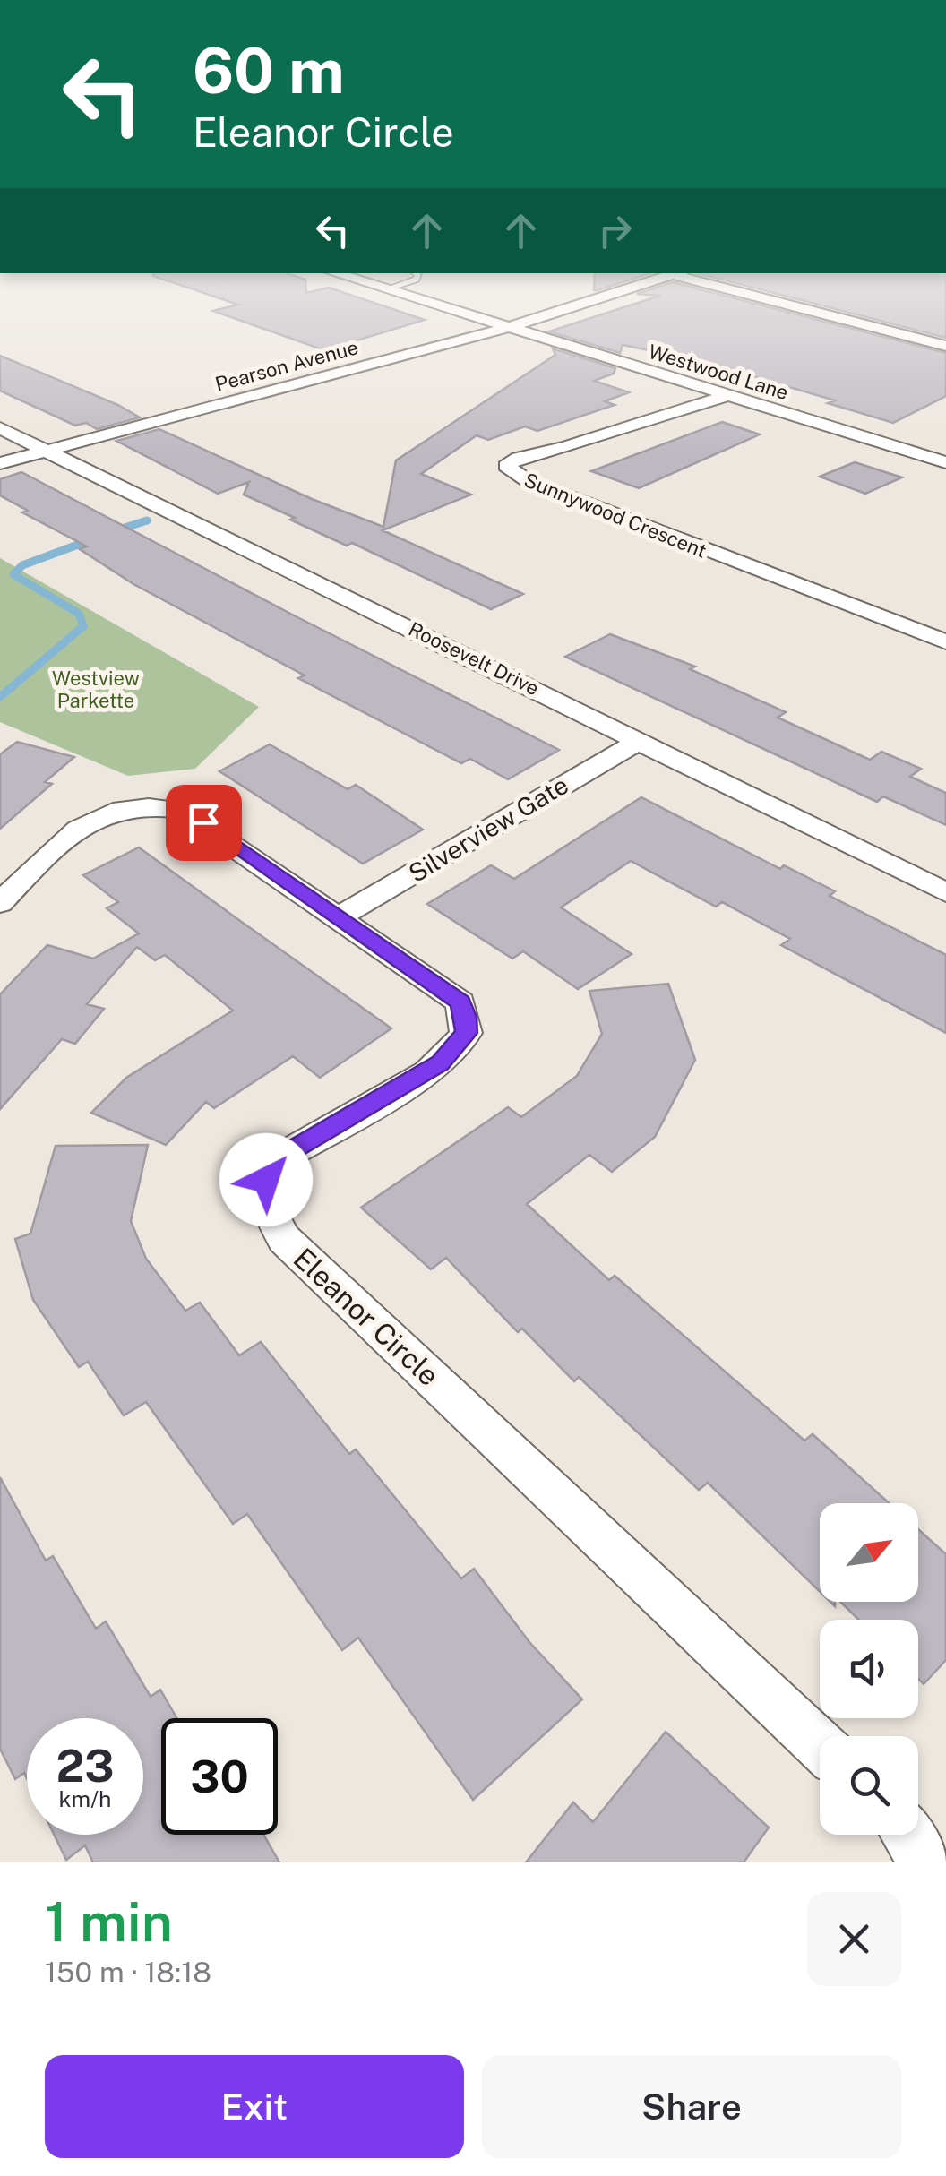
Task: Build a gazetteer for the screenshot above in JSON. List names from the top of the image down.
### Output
{
  "streets": {
    "street": [
      "Pearson Avenue",
      "Westwood Lane",
      "Sunnywood Crescent",
      "Roosevelt Drive",
      "Silverview Gate",
      "Eleanor Circle"
    ]
  },
  "crossings": [
    ["Pearson Avenue", "Westwood Lane"],
    ["Pearson Avenue", "Roosevelt Drive"],
    ["Westwood Lane", "Sunnywood Crescent"],
    ["Roosevelt Drive", "Silverview Gate"],
    ["Silverview Gate", "Eleanor Circle"]
  ],
  "parks": ["Westview Parkette"],
  "north": "top right",
  "page": {
    "turn": ["60 m", "Eleanor Circle"],
    "speed": "23 km/h",
    "limit": "30",
    "heading": ["1 min", "150 m · 18:18"],
    "buttons": ["Exit", "Share"]
  }
}
